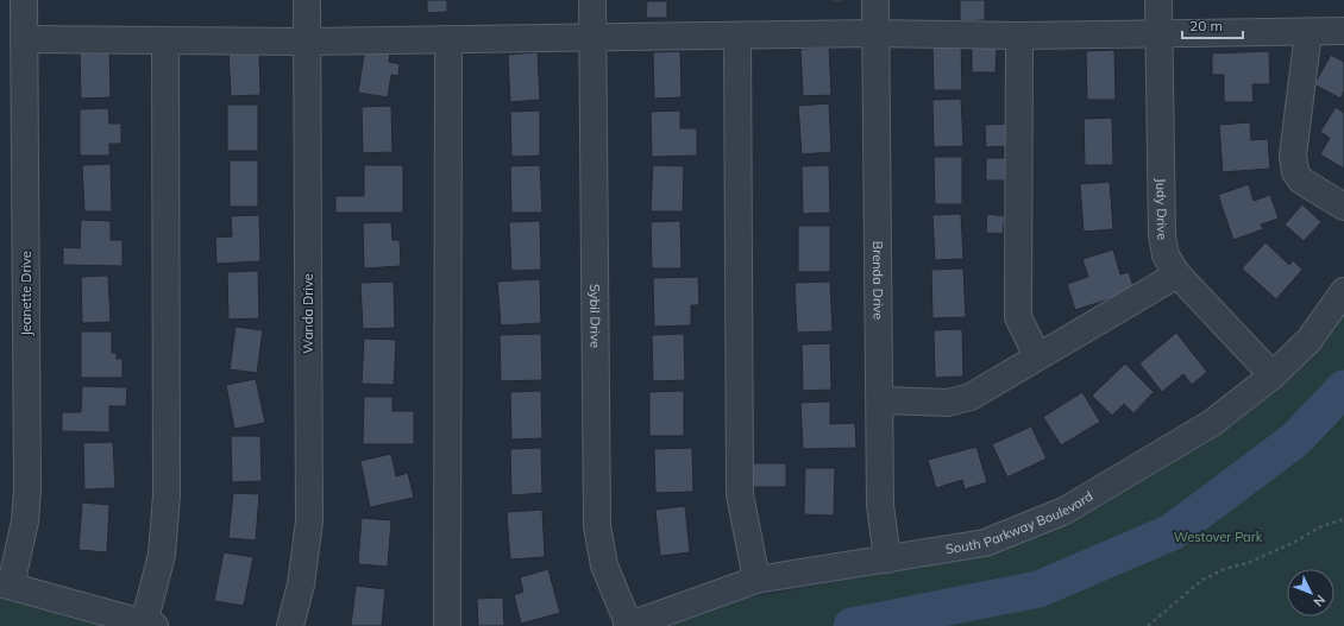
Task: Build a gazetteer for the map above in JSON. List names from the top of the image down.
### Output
{
  "streets": {
    "street": [
      "Judy Drive",
      "Brenda Drive",
      "Jeanette Drive",
      "Wanda Drive",
      "Sybil Drive",
      "South Parkway Boulevard"
    ]
  },
  "crossings": [
    ["Judy Drive", "South Parkway Boulevard"],
    ["Brenda Drive", "South Parkway Boulevard"],
    ["Sybil Drive", "South Parkway Boulevard"]
  ],
  "parks": ["Westover Park"],
  "scale_bar": "20 m",
  "north": "bottom right"
}
